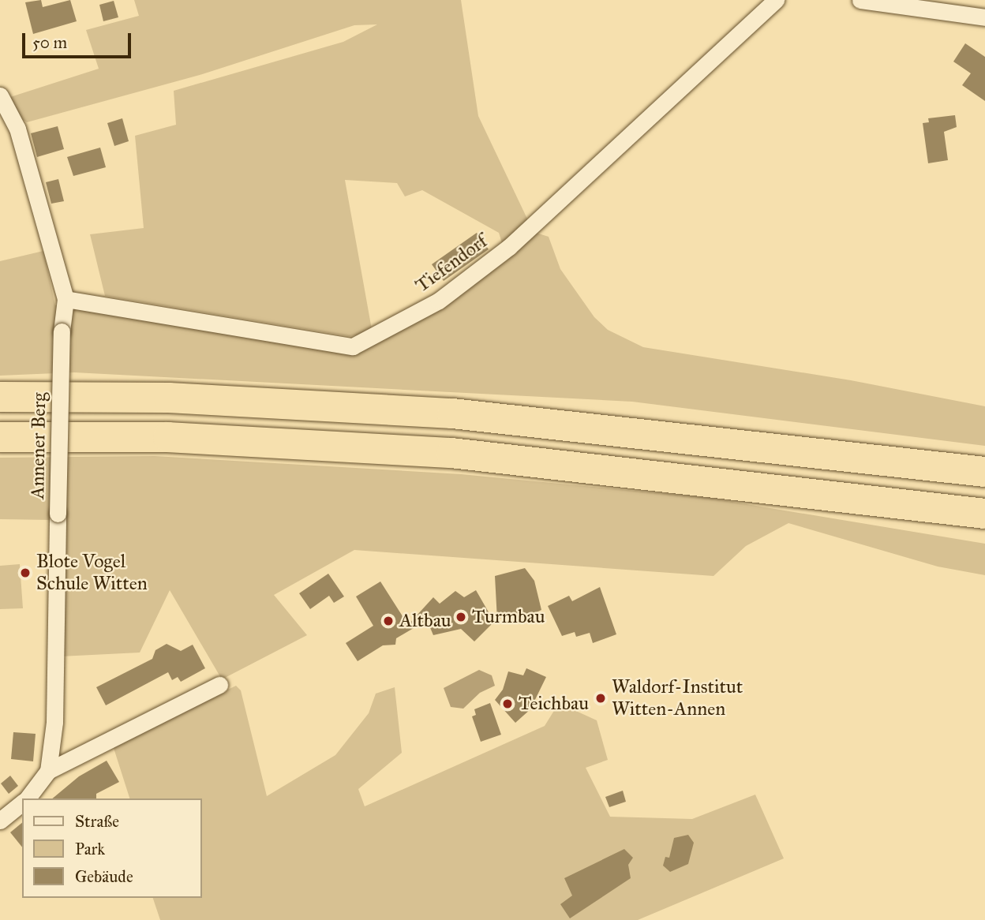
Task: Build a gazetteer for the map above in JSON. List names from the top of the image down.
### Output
{
  "streets": {
    "street": ["Tiefendorf", "Annener Berg"]
  },
  "crossings": [
    ["Tiefendorf", "Annener Berg"]
  ],
  "places": [
    "Blote Vogel Schule Witten",
    "Turmbau",
    "Altbau",
    "Waldorf-Institut Witten-Annen",
    "Teichbau"
  ],
  "legend": ["Straße", "Park", "Gebäude"],
  "scale_bar": "50 m"
}
